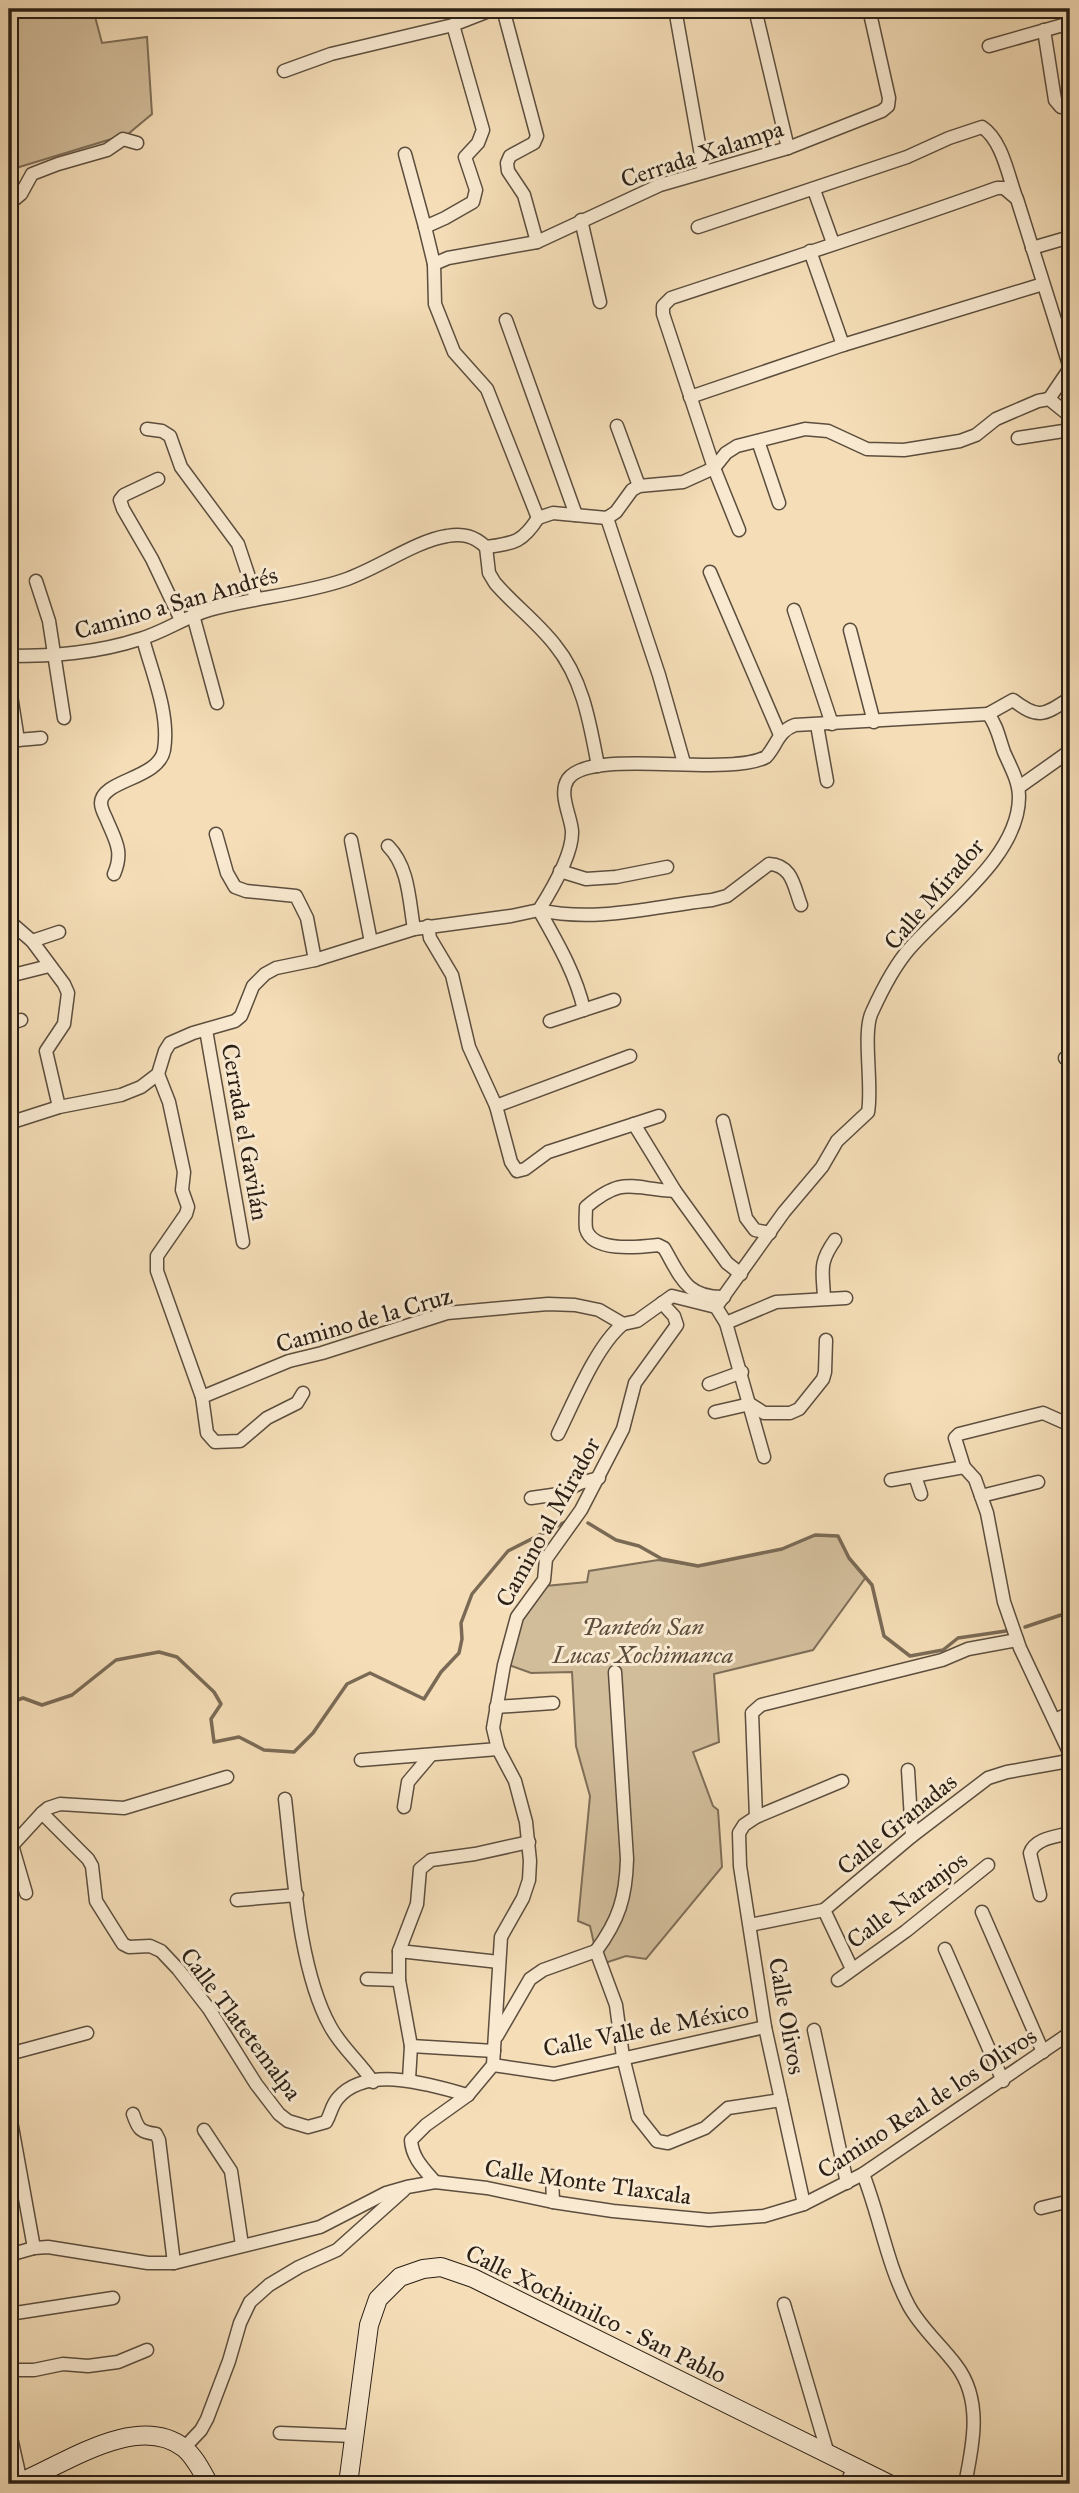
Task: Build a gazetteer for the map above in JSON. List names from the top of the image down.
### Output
{
  "streets": {
    "main road": ["Calle Xochimilco - San Pablo"],
    "street": [
      "Cerrada Xalampa",
      "Camino a San Andrés",
      "Calle Mirador",
      "Cerrada el Gavilán",
      "Camino de la Cruz",
      "Camino al Mirador",
      "Calle Granadas",
      "Calle Naranjos",
      "Calle Olivos",
      "Calle Tlatetemalpa",
      "Calle Valle de México",
      "Camino Real de los Olivos",
      "Calle Monte Tlaxcala"
    ]
  },
  "crossings": [
    ["Camino al Mirador", "Calle Valle de México"],
    ["Calle Granadas", "Calle Naranjos"],
    ["Calle Granadas", "Calle Olivos"],
    ["Calle Olivos", "Calle Valle de México"],
    ["Calle Olivos", "Camino Real de los Olivos"],
    ["Calle Olivos", "Calle Monte Tlaxcala"],
    ["Camino Real de los Olivos", "Calle Monte Tlaxcala"]
  ],
  "parks": ["Panteón San Lucas Xochimanca"]
}
